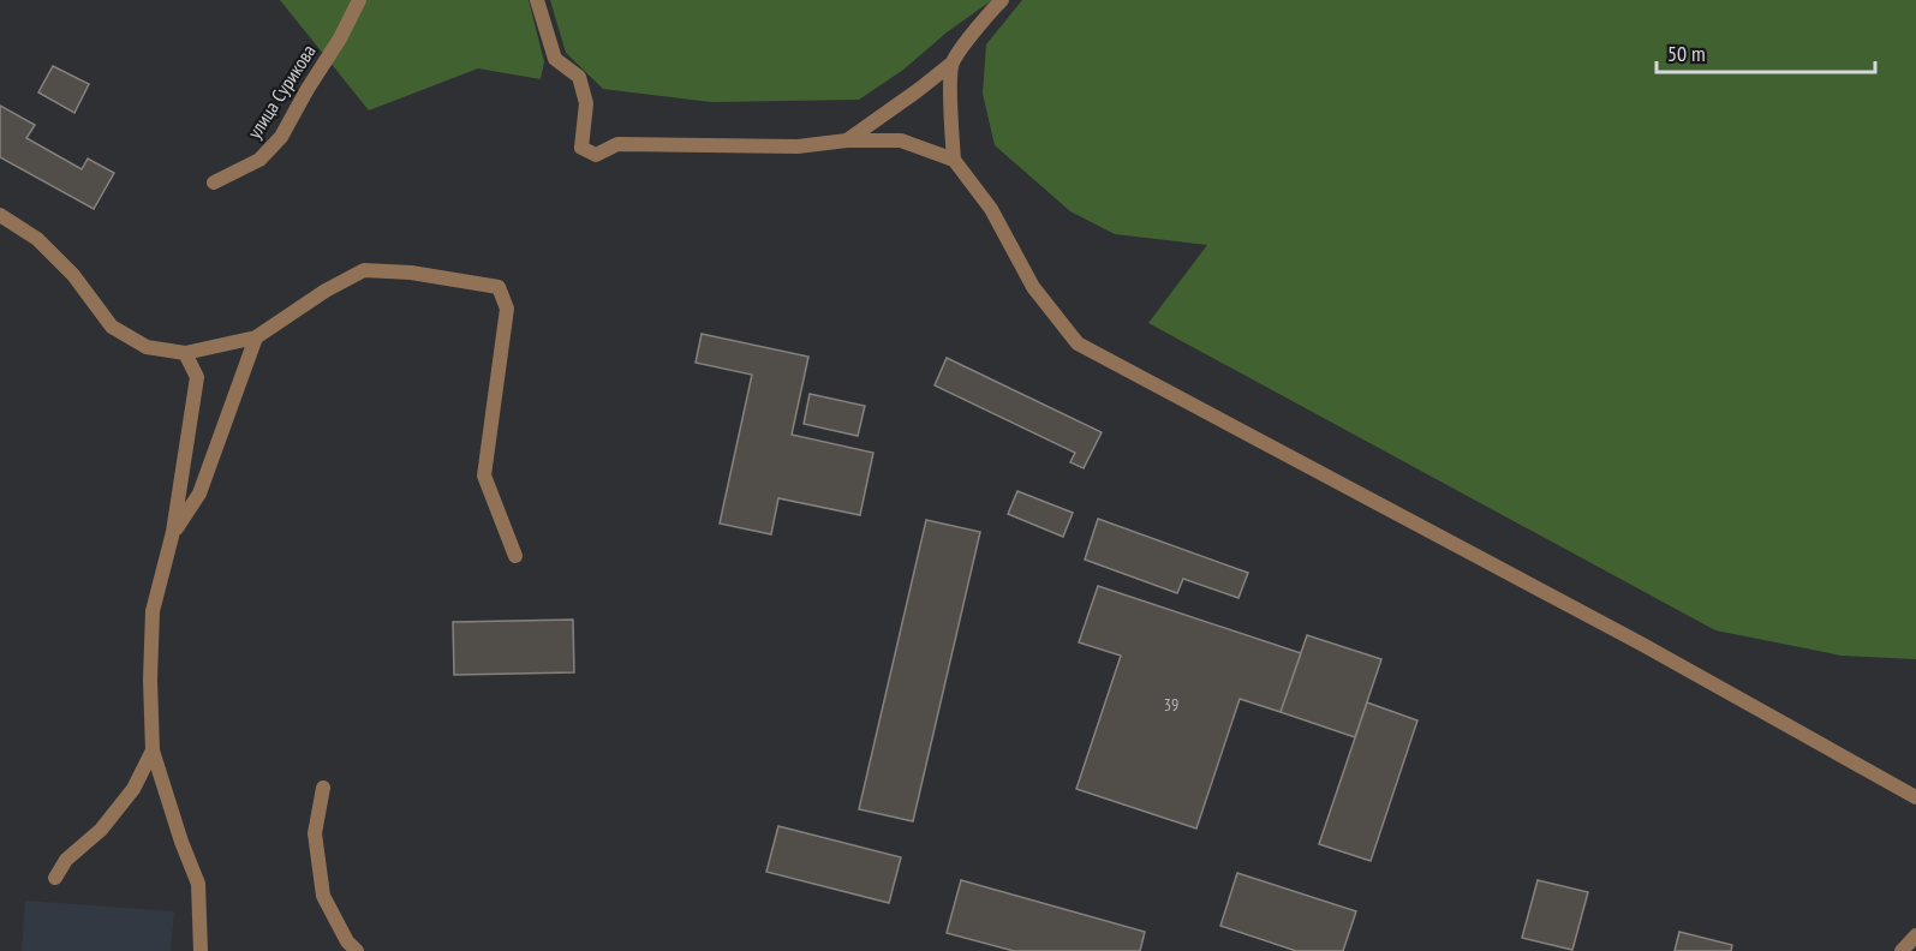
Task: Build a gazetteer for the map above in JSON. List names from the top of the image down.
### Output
{
  "streets": {
    "street": ["улица Сурикова"]
  },
  "house_numbers": ["39"],
  "scale_bar": "50 m"
}
